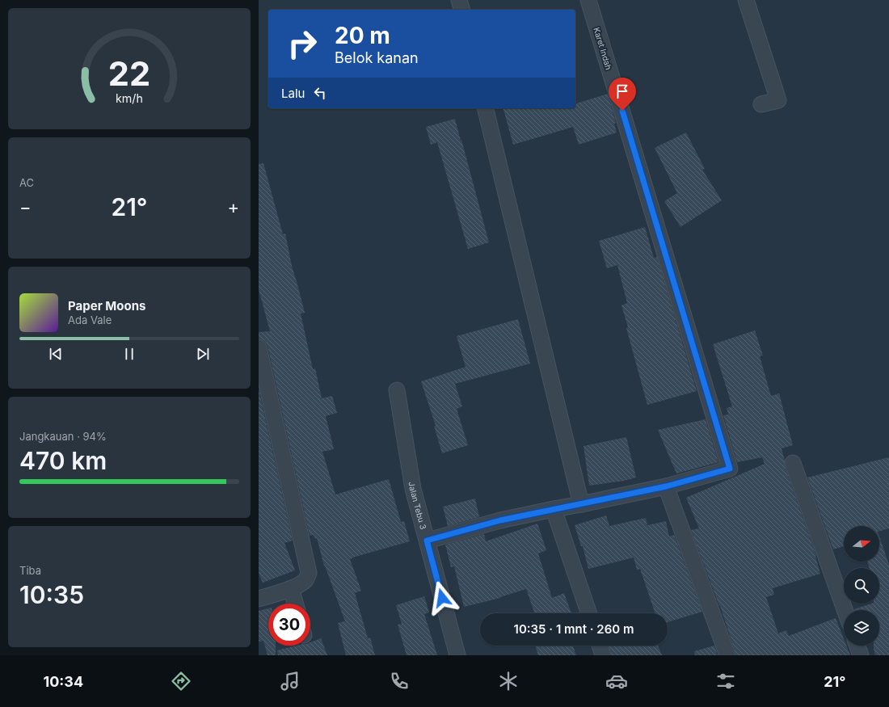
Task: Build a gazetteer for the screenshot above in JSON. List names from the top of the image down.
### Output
{
  "streets": {
    "street": ["Karet Indah", "Jalan Tebu 3"]
  },
  "north": "right",
  "page": {
    "turn": ["20 m", "Belok kanan"],
    "then": "Lalu",
    "tile": [
      "AC",
      ["Jangkauan · 94%", "470 km"],
      ["Tiba", "10:35"]
    ],
    "heat": ["−", "21°", "+"],
    "song": ["Paper Moons", "Ada Vale"],
    "limit": "30",
    "trip": "10:35 · 1 mnt · 260 m",
    "tabs": ["10:34", "21°"],
    "gauge": ["22", "km/h"]
  }
}
